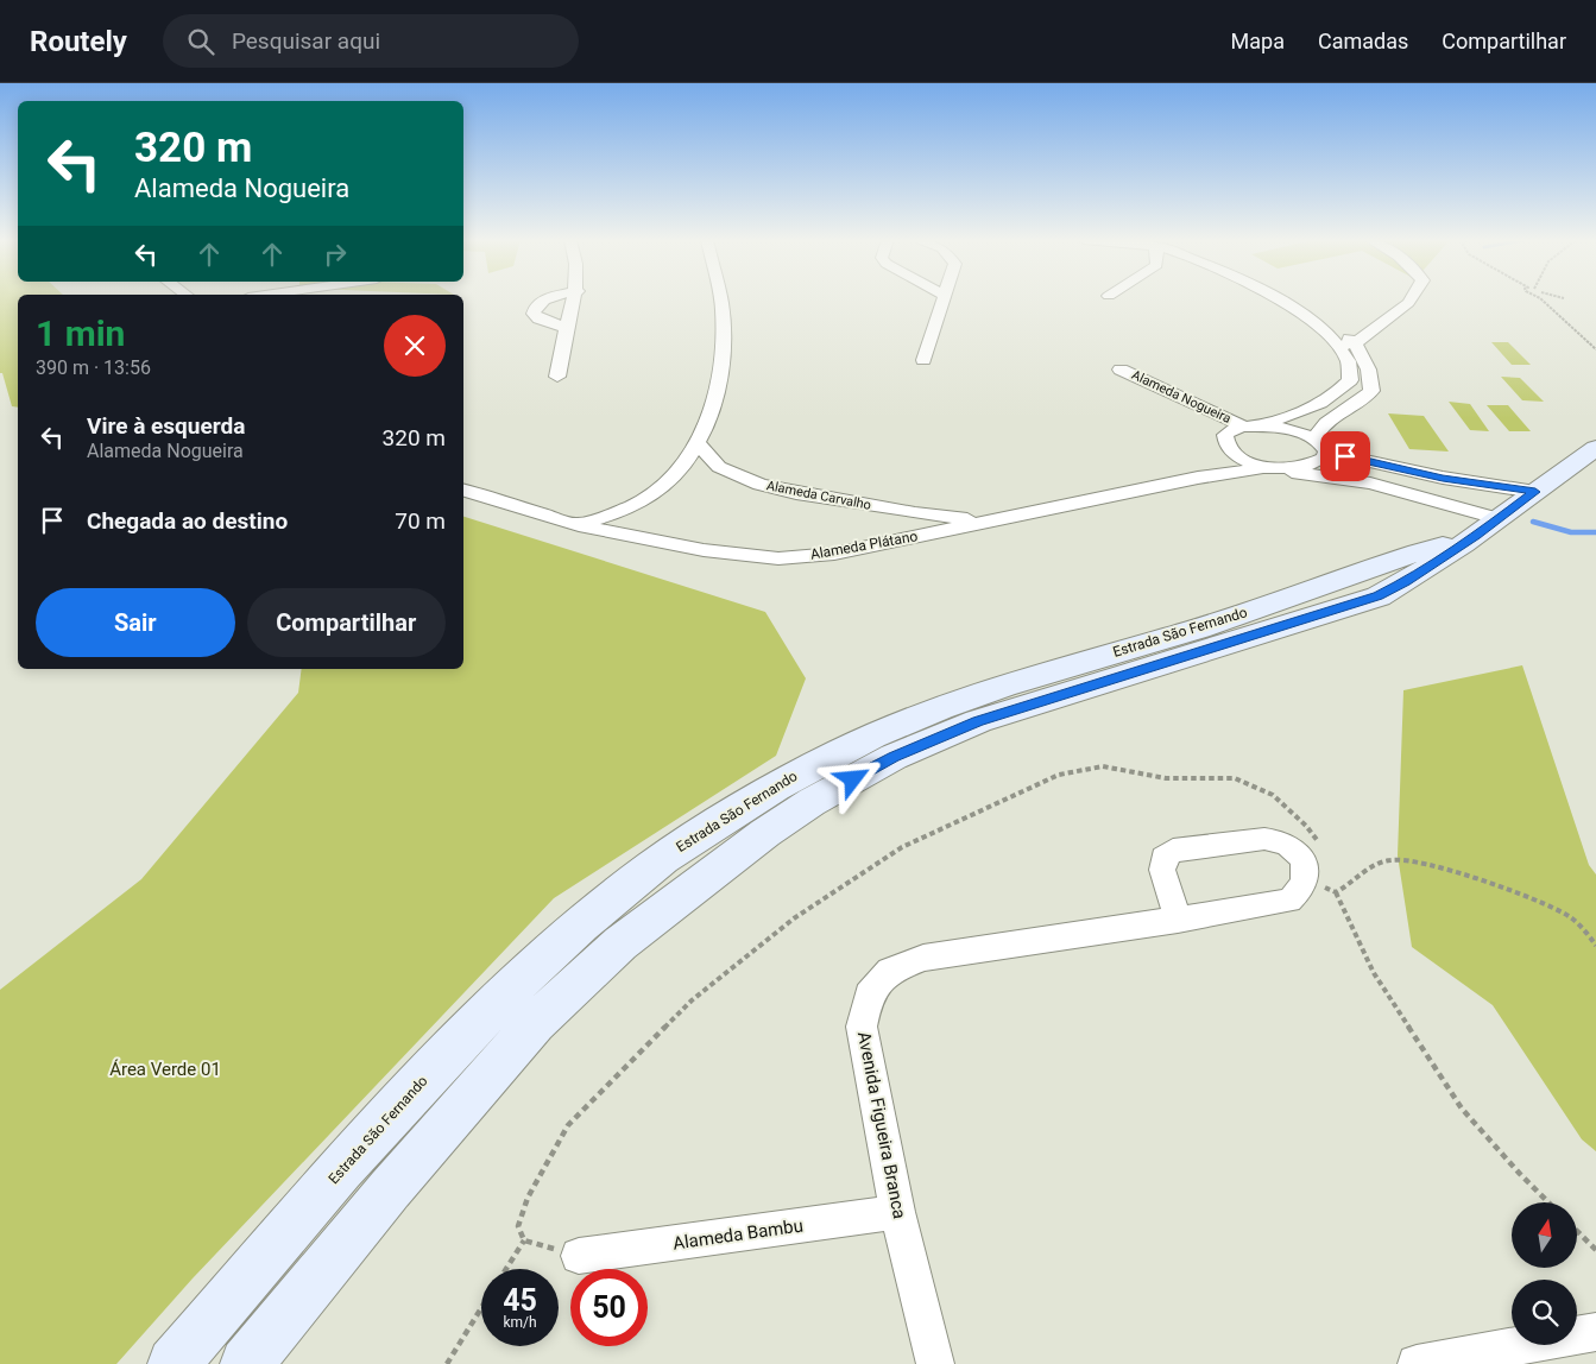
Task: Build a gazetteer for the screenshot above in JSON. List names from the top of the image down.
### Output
{
  "streets": {
    "main road": ["Estrada São Fernando"],
    "street": [
      "Alameda Nogueira",
      "Alameda Carvalho",
      "Alameda Plátano",
      "Avenida Figueira Branca",
      "Alameda Bambu"
    ]
  },
  "crossings": [
    ["Alameda Nogueira", "Alameda Plátano"],
    ["Alameda Carvalho", "Alameda Plátano"],
    ["Avenida Figueira Branca", "Alameda Bambu"]
  ],
  "parks": ["Área Verde 01"],
  "north": "top",
  "page": {
    "header": "Routely",
    "search": "Pesquisar aqui",
    "nav": ["Mapa", "Camadas", "Compartilhar"],
    "turn": ["320 m", "Alameda Nogueira"],
    "heading": ["1 min", "390 m · 13:56"],
    "list": [
      {
        "name": "Vire à esquerda",
        "note": "Alameda Nogueira",
        "value": "320 m"
      },
      {
        "name": "Chegada ao destino",
        "value": "70 m"
      }
    ],
    "buttons": ["Sair", "Compartilhar"],
    "speed": "45 km/h",
    "limit": "50"
  }
}
